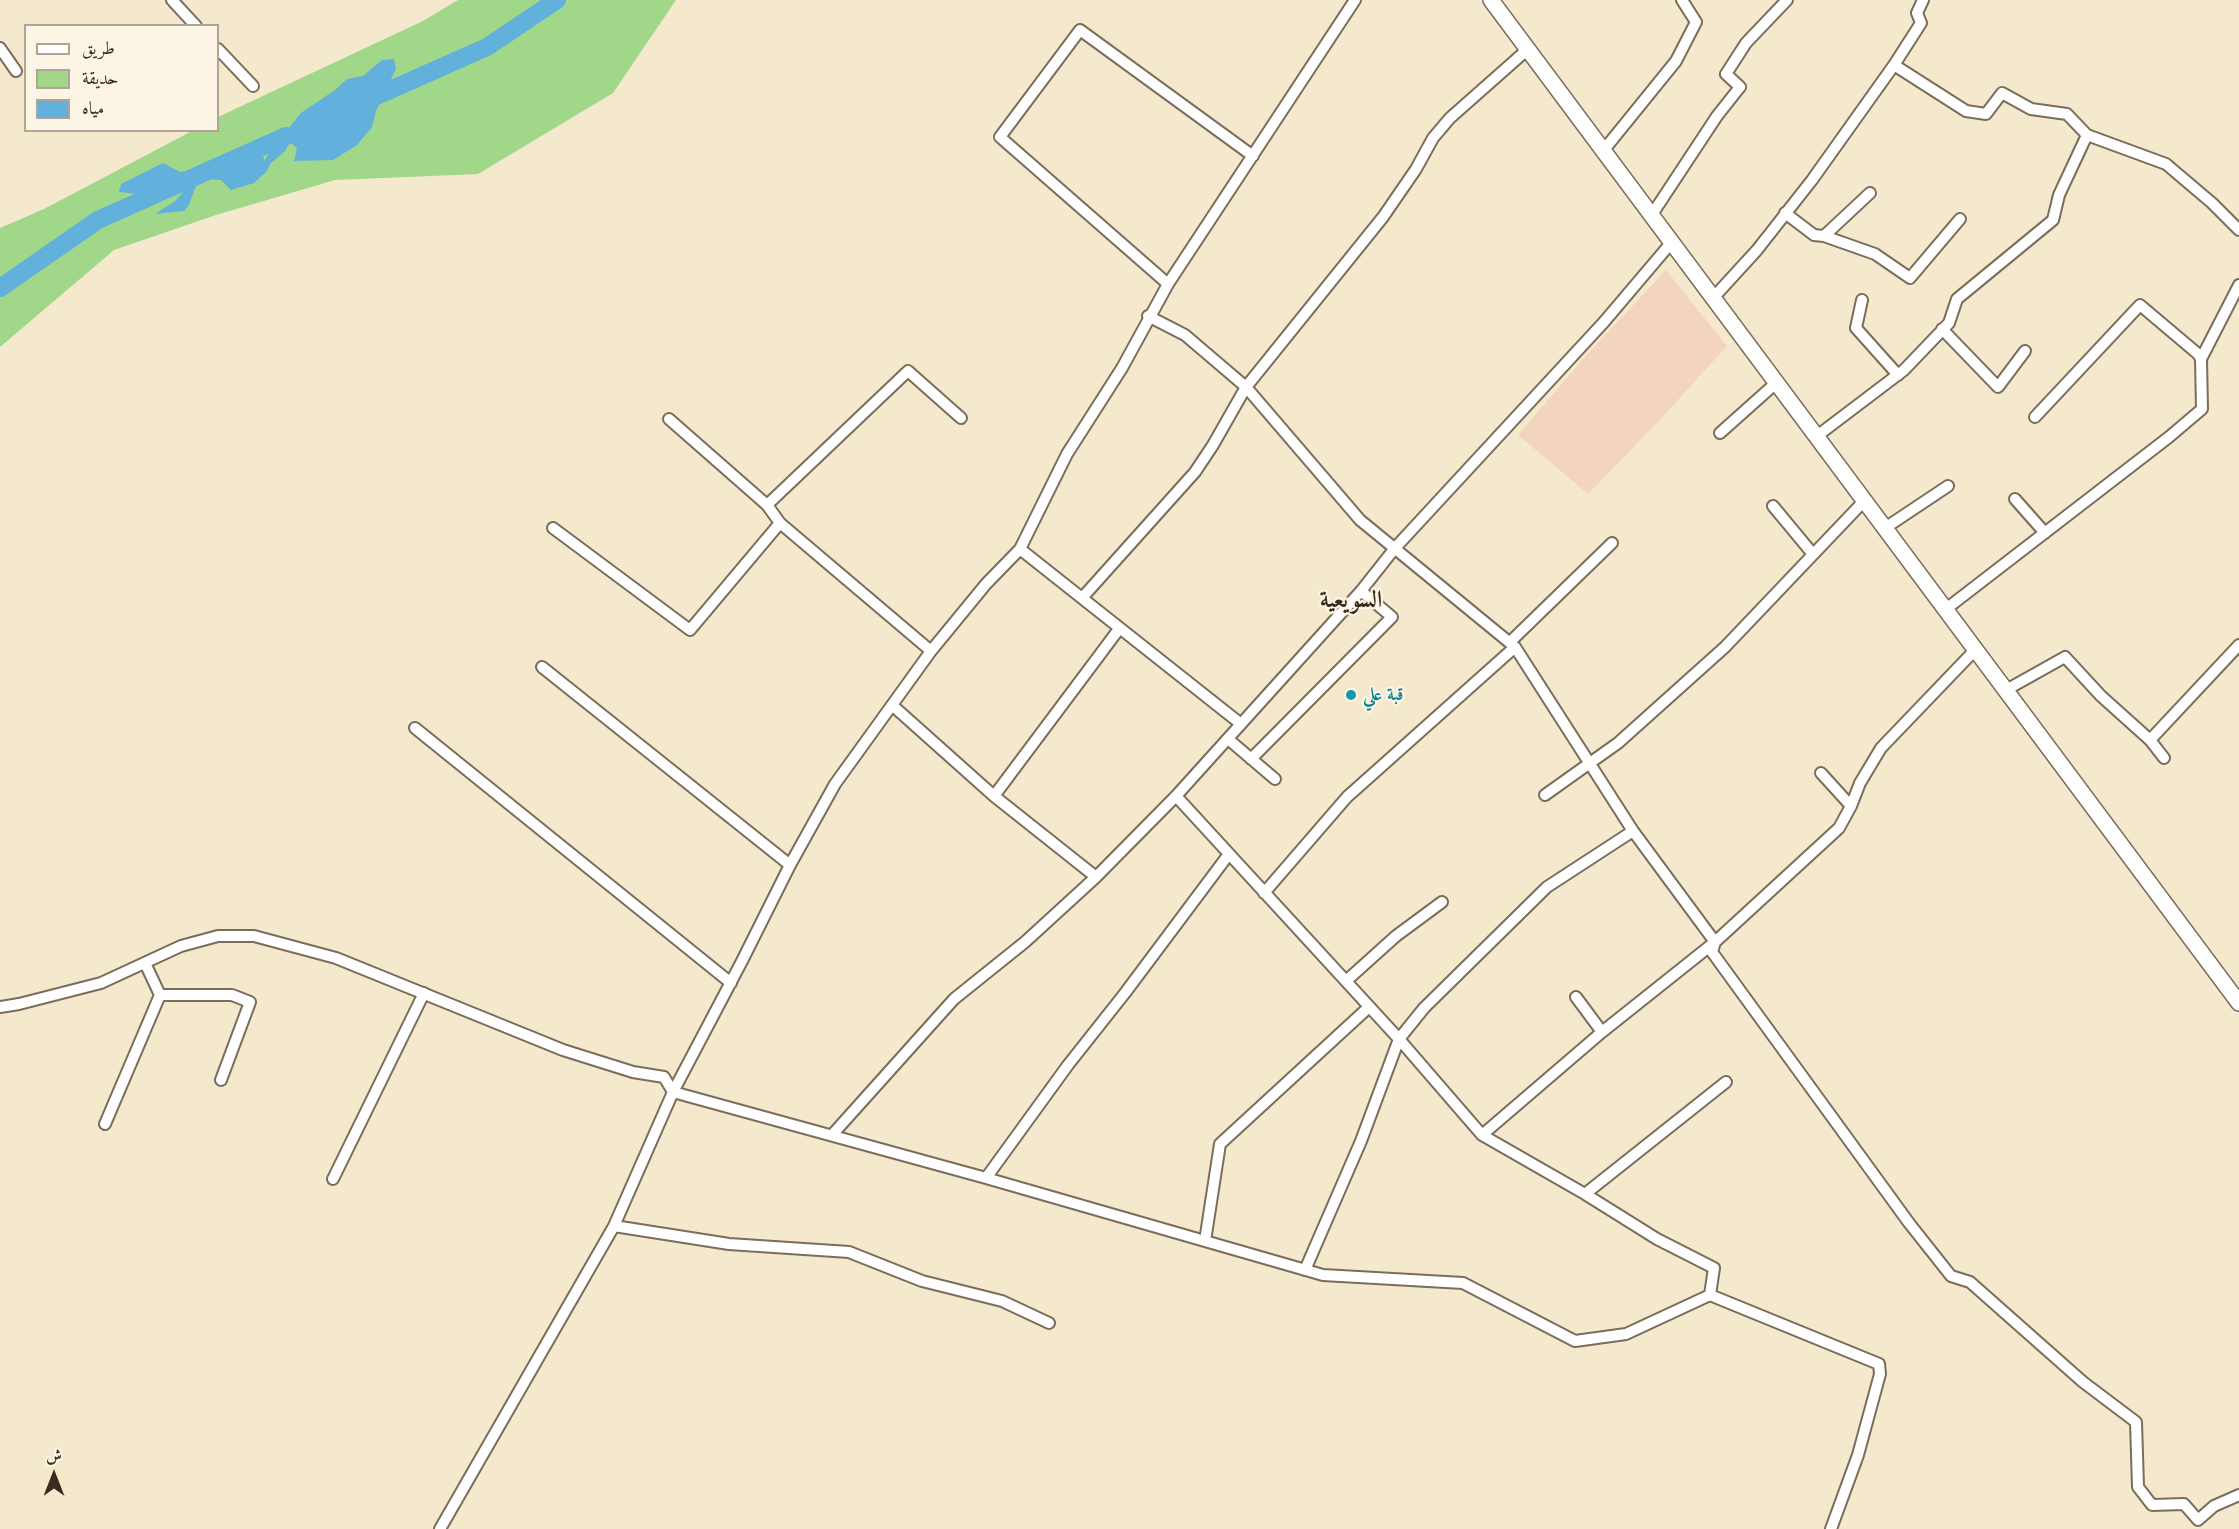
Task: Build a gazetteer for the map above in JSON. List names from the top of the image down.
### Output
{
  "districts": ["السويعية"],
  "places": ["قبة علي"],
  "legend": ["طريق", "حديقة", "مياه"],
  "north": "top"
}
